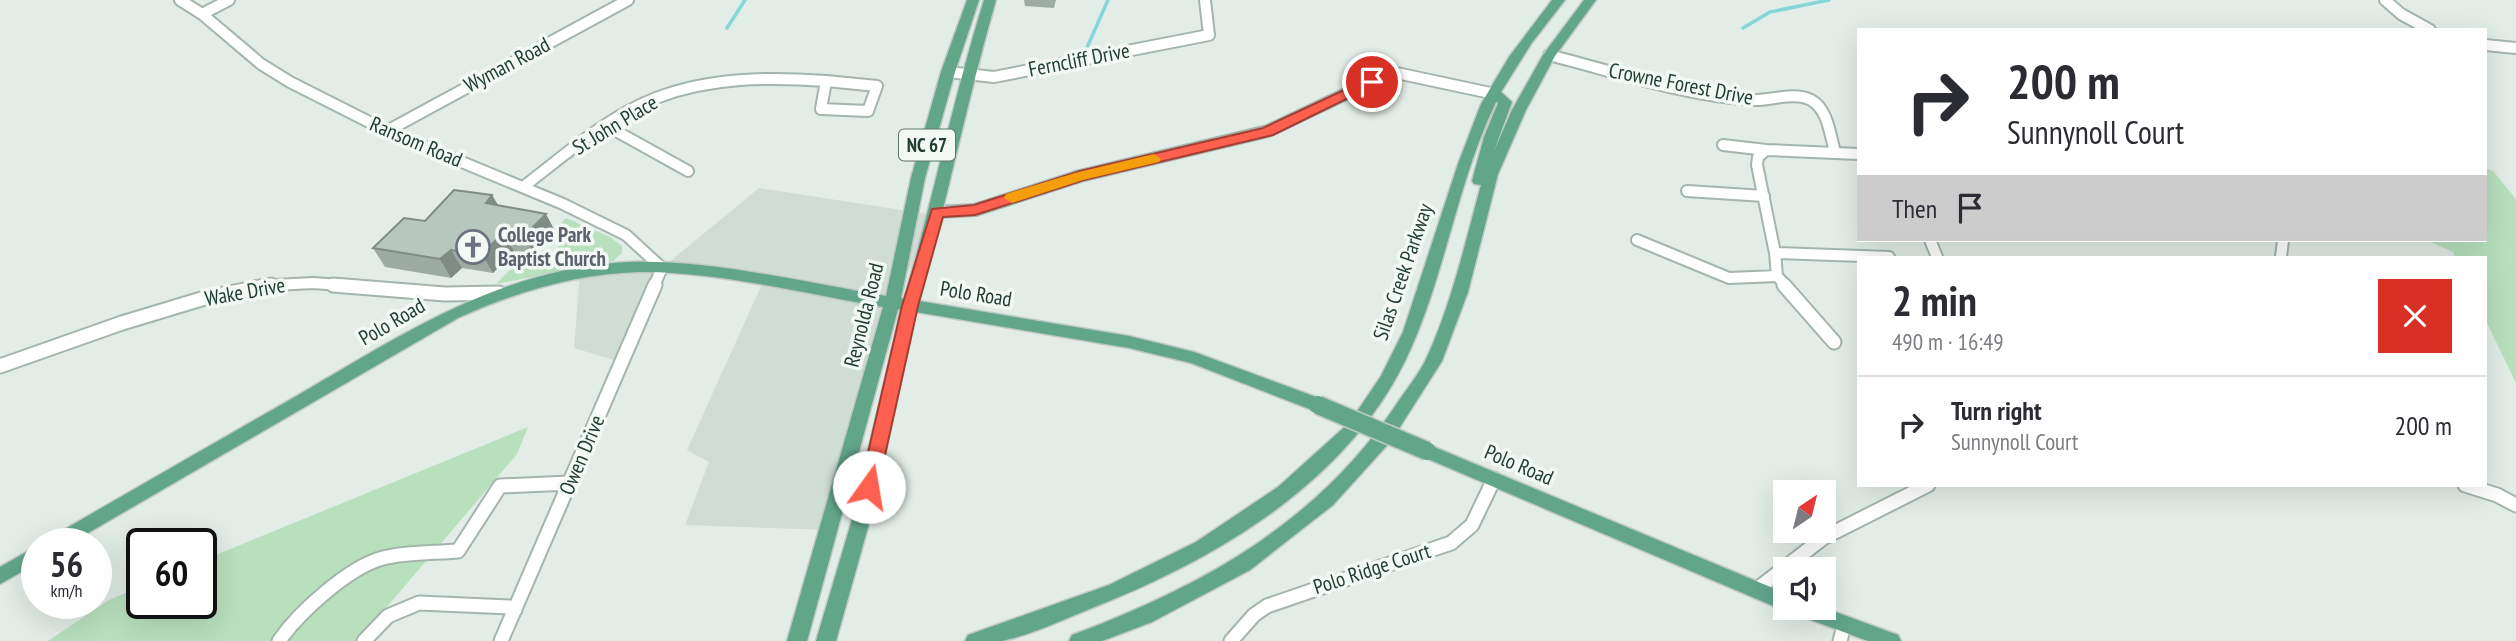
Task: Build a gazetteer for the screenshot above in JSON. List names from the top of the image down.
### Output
{
  "streets": {
    "main road": [
      "NC 67",
      "Silas Creek Parkway",
      "Polo Road",
      "Reynolda Road"
    ],
    "street": [
      "Ferncliff Drive",
      "Wyman Road",
      "Crowne Forest Drive",
      "St John Place",
      "Ransom Road",
      "Wake Drive",
      "Owen Drive",
      "Polo Ridge Court"
    ]
  },
  "crossings": [
    ["Ferncliff Drive", "Reynolda Road"],
    ["Wyman Road", "Ransom Road"],
    ["St John Place", "Ransom Road"],
    ["Ransom Road", "Polo Road"],
    ["Ransom Road", "Owen Drive"],
    ["Wake Drive", "Polo Road"],
    ["Polo Road", "Reynolda Road"],
    ["Polo Road", "Owen Drive"],
    ["Polo Road", "Polo Ridge Court"]
  ],
  "places": {
    "church": ["College Park Baptist Church"]
  },
  "north": "top right",
  "page": {
    "turn": ["200 m", "Sunnynoll Court"],
    "then": "Then",
    "heading": ["2 min", "490 m · 16:49"],
    "list": [
      {
        "name": "Turn right",
        "note": "Sunnynoll Court",
        "value": "200 m"
      }
    ],
    "speed": "56 km/h",
    "limit": "60"
  }
}
